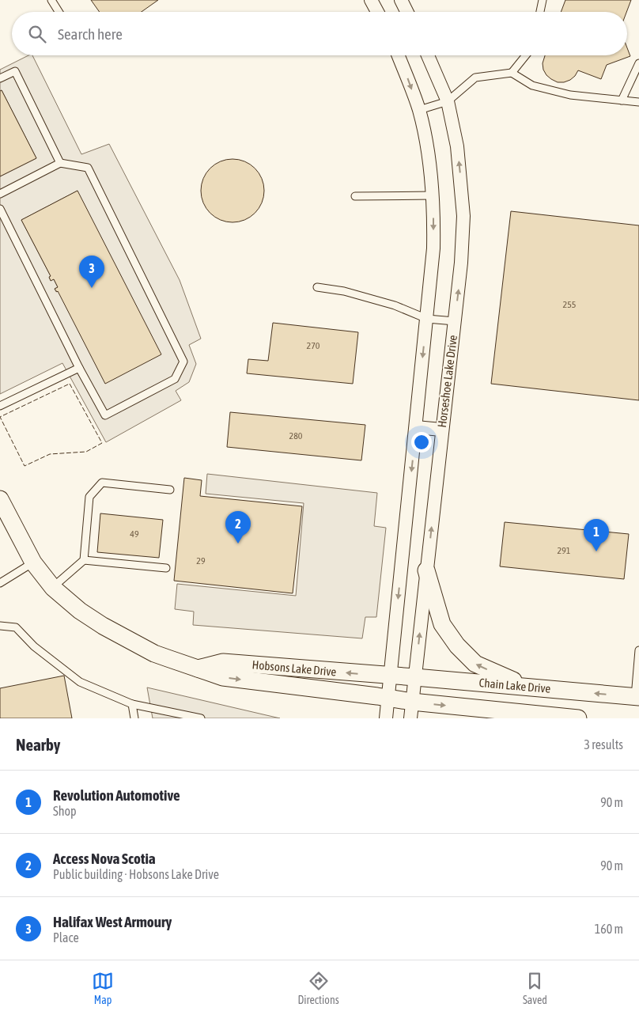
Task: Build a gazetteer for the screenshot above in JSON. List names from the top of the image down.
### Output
{
  "streets": {
    "street": ["Horseshoe Lake Drive", "Hobsons Lake Drive", "Chain Lake Drive"]
  },
  "crossings": [
    ["Horseshoe Lake Drive", "Chain Lake Drive"],
    ["Hobsons Lake Drive", "Chain Lake Drive"]
  ],
  "house_numbers": [
    "255",
    "270",
    "280",
    "49",
    "291",
    "29"
  ],
  "page": {
    "search": "Search here",
    "pins": ["3", "2", "1"],
    "heading": ["Nearby", "3 results"],
    "list": [
      {
        "mark": "1",
        "name": "Revolution Automotive",
        "note": "Shop",
        "value": "90 m"
      },
      {
        "mark": "2",
        "name": "Access Nova Scotia",
        "note": "Public building · Hobsons Lake Drive",
        "value": "90 m"
      },
      {
        "mark": "3",
        "name": "Halifax West Armoury",
        "note": "Place",
        "value": "160 m"
      }
    ],
    "nav": ["Map", "Directions", "Saved"]
  }
}
